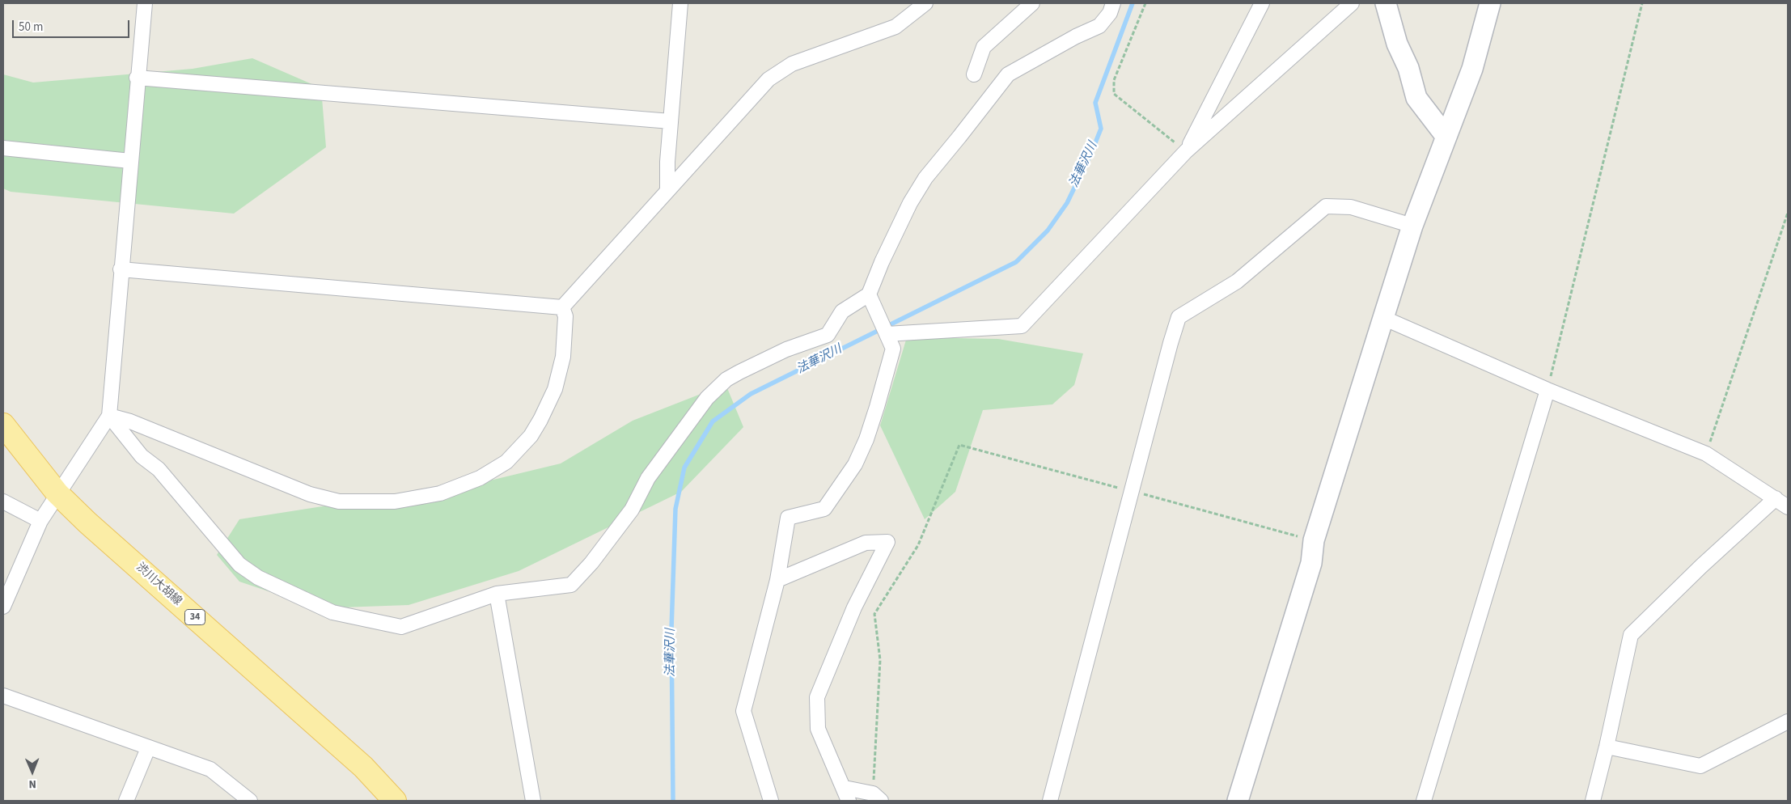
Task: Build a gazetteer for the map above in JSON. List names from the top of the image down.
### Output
{
  "streets": {
    "main road": ["渋川大胡線", "34"]
  },
  "water": ["法華沢川"],
  "scale_bar": "50 m",
  "north": "bottom"
}
